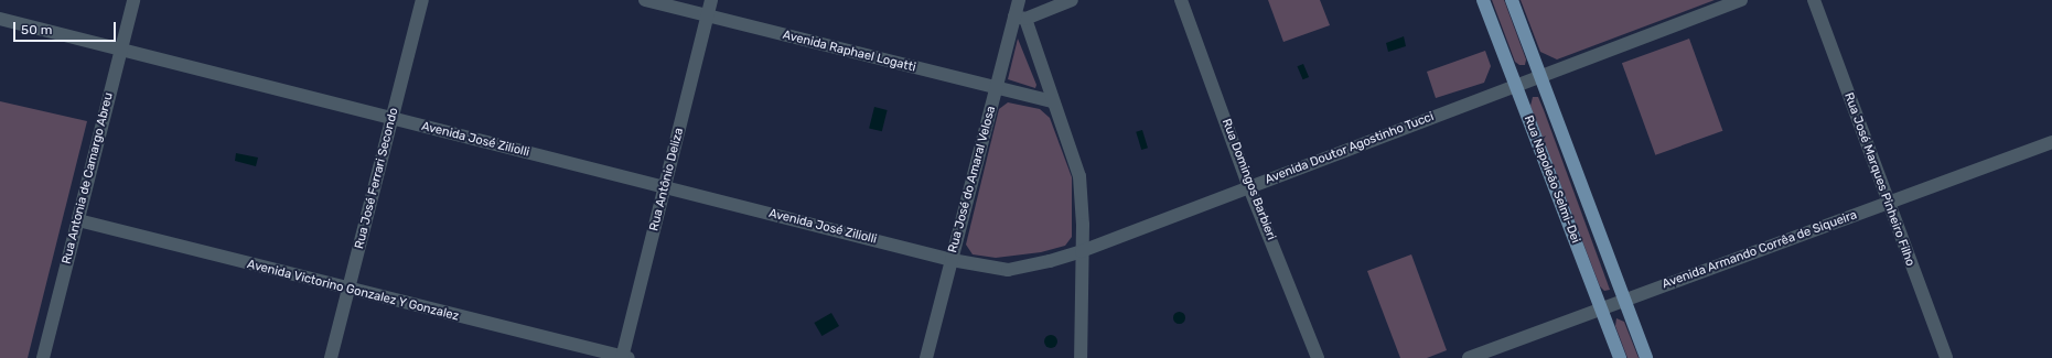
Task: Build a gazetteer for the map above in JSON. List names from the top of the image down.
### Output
{
  "streets": {
    "main road": ["Rua Napoleão Selmi-Dei"],
    "street": [
      "Avenida Raphael Logatti",
      "Avenida José Ziliolli",
      "Avenida Doutor Agostinho Tucci",
      "Rua Antonia de Camargo Abreu",
      "Rua José Ferrari Secondo",
      "Rua Antônio Deliza",
      "Rua José do Amaral Velosa",
      "Rua Domingos Barbieri",
      "Rua José Marques Pinheiro Filho",
      "Avenida Armando Corrêa de Siqueira",
      "Avenida Victorino Gonzalez Y Gonzalez"
    ]
  },
  "crossings": [
    ["Avenida Raphael Logatti", "Rua Antônio Deliza"],
    ["Avenida Raphael Logatti", "Rua José do Amaral Velosa"],
    ["Avenida José Ziliolli", "Avenida Doutor Agostinho Tucci"],
    ["Avenida José Ziliolli", "Rua Antonia de Camargo Abreu"],
    ["Avenida José Ziliolli", "Rua José Ferrari Secondo"],
    ["Avenida José Ziliolli", "Rua Antônio Deliza"],
    ["Avenida José Ziliolli", "Rua José do Amaral Velosa"],
    ["Avenida Doutor Agostinho Tucci", "Rua José do Amaral Velosa"],
    ["Avenida Doutor Agostinho Tucci", "Rua Domingos Barbieri"],
    ["Avenida Doutor Agostinho Tucci", "Rua Napoleão Selmi-Dei"],
    ["Rua Antonia de Camargo Abreu", "Avenida Victorino Gonzalez Y Gonzalez"],
    ["Rua José Ferrari Secondo", "Avenida Victorino Gonzalez Y Gonzalez"],
    ["Rua Antônio Deliza", "Avenida Victorino Gonzalez Y Gonzalez"],
    ["Rua Napoleão Selmi-Dei", "Avenida Armando Corrêa de Siqueira"],
    ["Rua José Marques Pinheiro Filho", "Avenida Armando Corrêa de Siqueira"]
  ],
  "scale_bar": "50 m"
}
